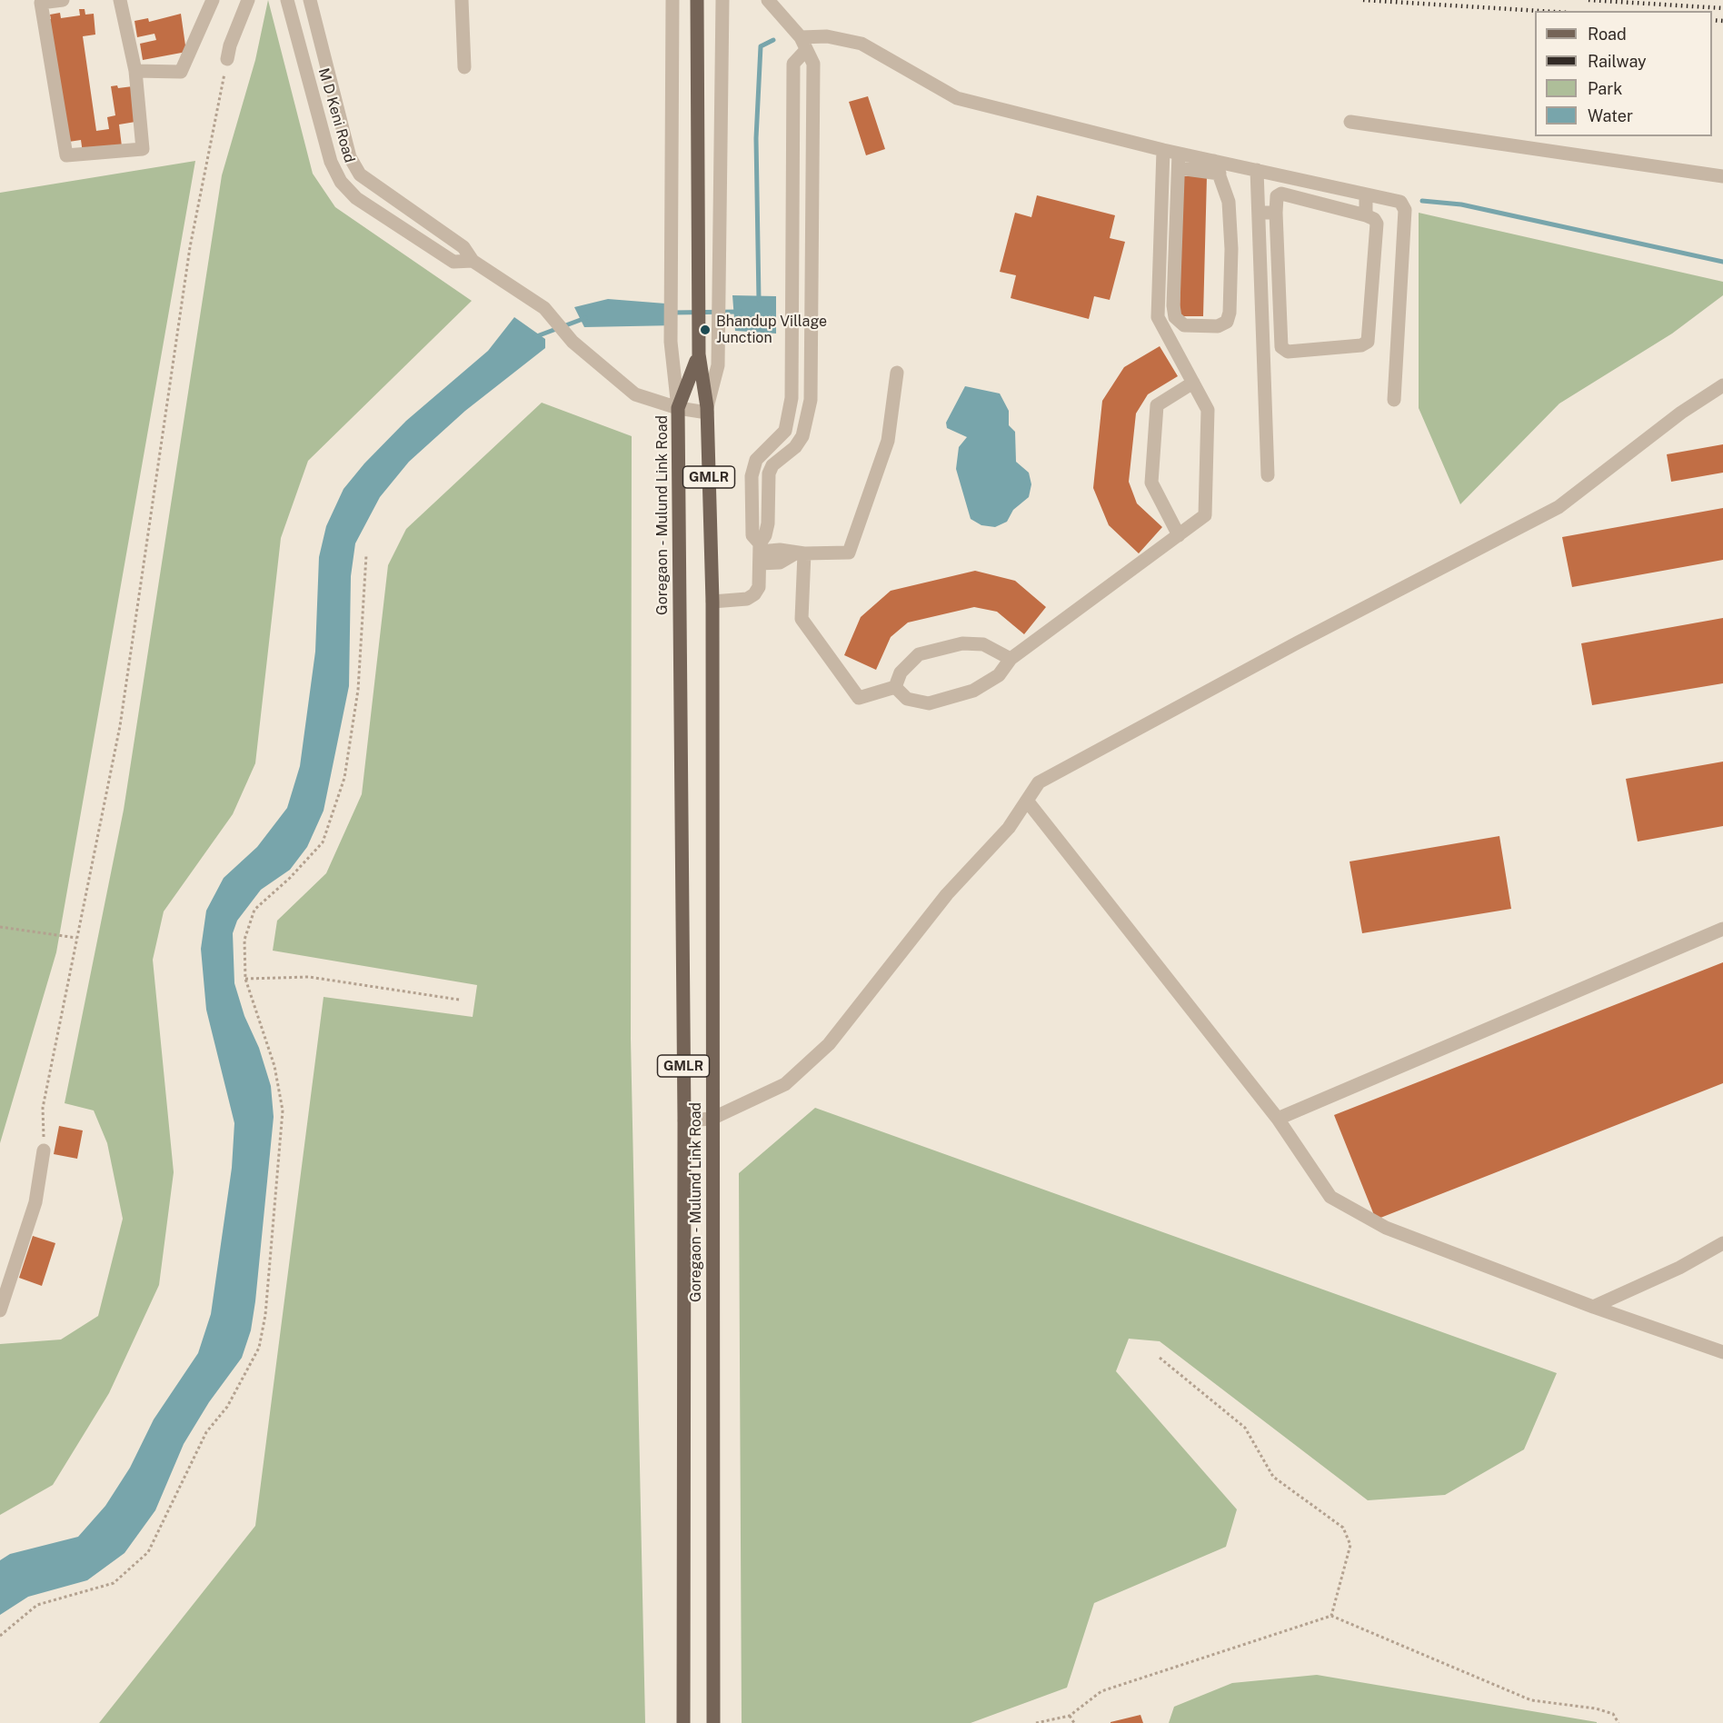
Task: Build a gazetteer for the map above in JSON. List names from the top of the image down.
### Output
{
  "streets": {
    "main road": ["GMLR", "Goregaon - Mulund Link Road"],
    "street": ["M D Keni Road"]
  },
  "crossings": [
    ["M D Keni Road", "Goregaon - Mulund Link Road"]
  ],
  "places": ["Bhandup Village Junction"],
  "legend": [
    "Road",
    "Railway",
    "Park",
    "Water"
  ]
}
